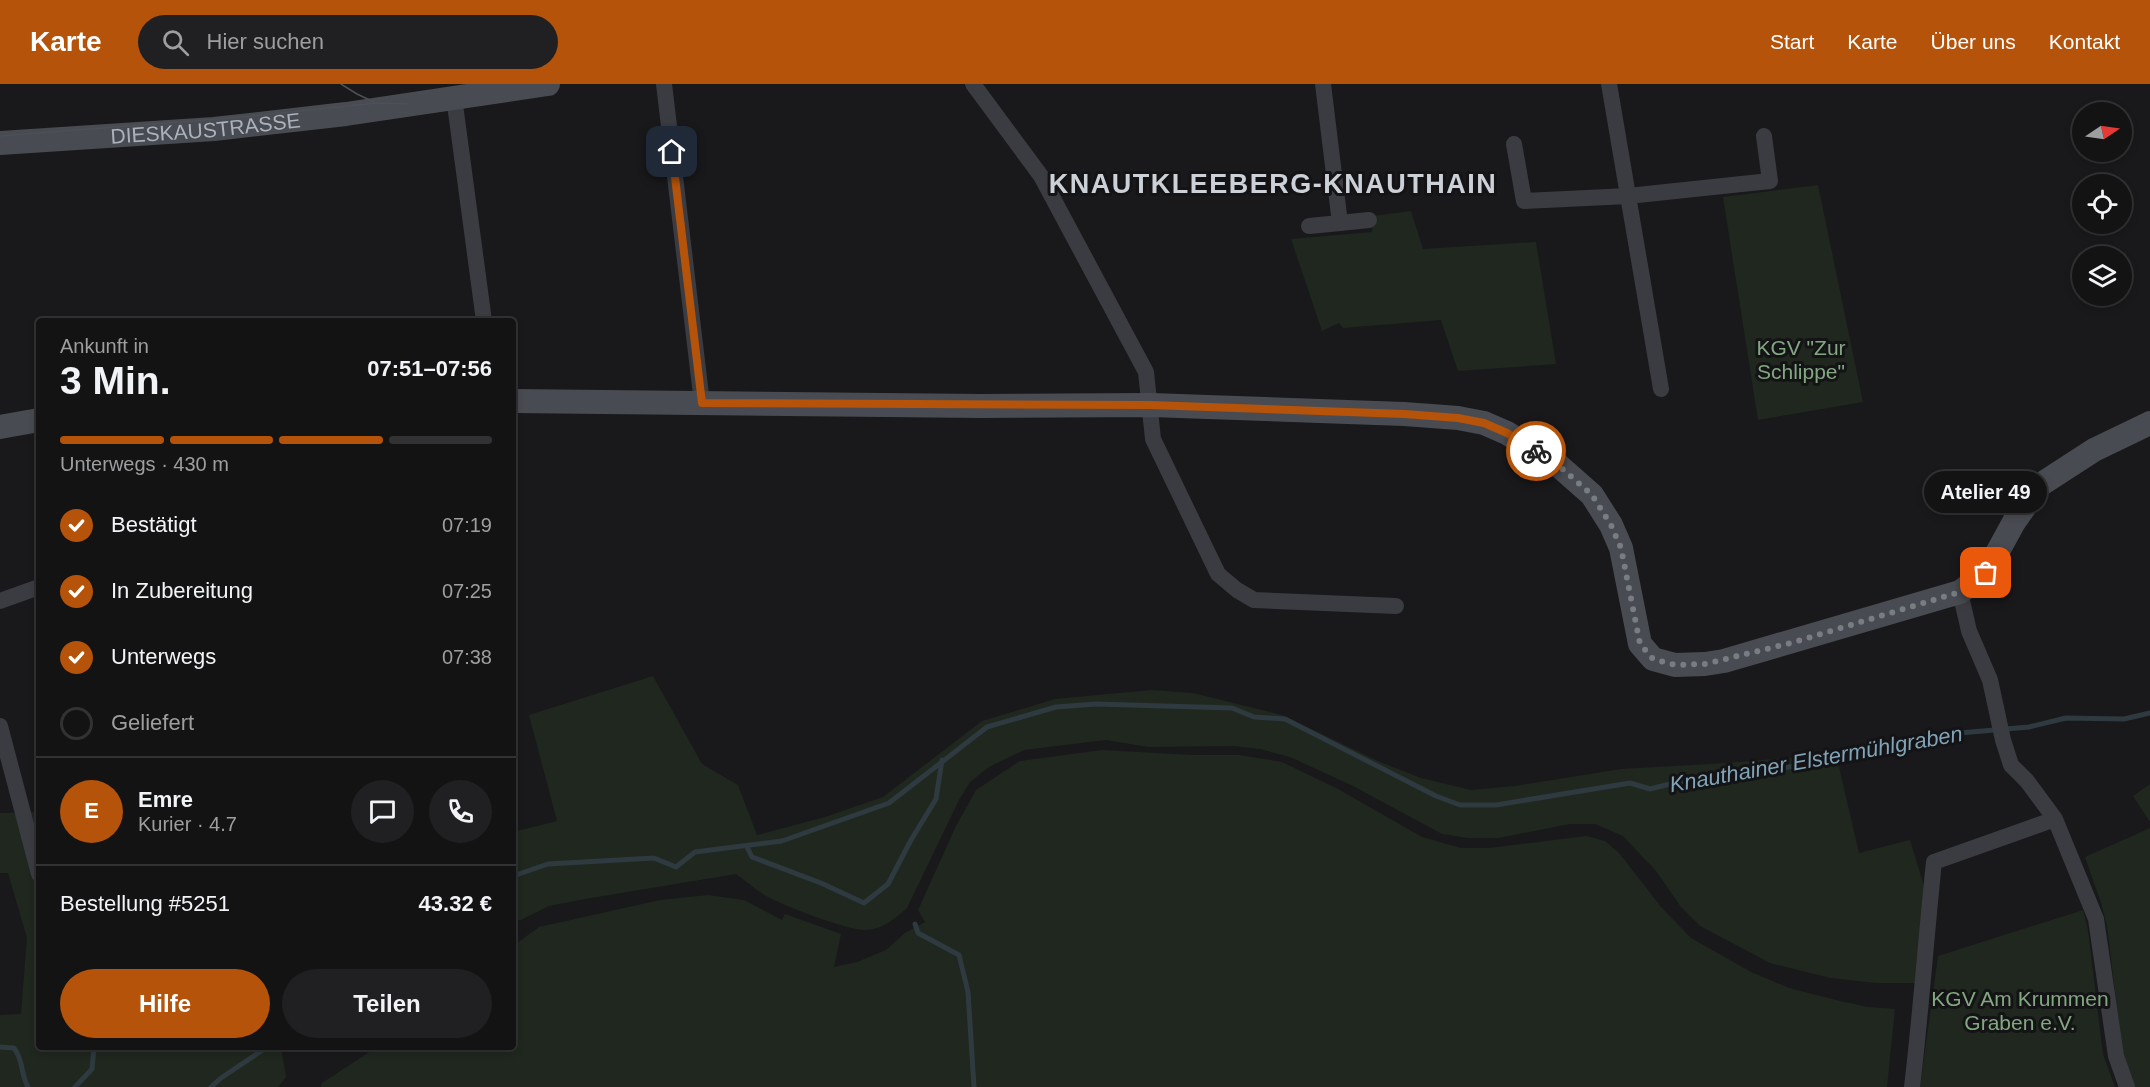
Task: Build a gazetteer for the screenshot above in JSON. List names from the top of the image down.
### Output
{
  "streets": {
    "street": ["DIESKAUSTRASSE"]
  },
  "districts": ["KNAUTKLEEBERG-KNAUTHAIN"],
  "water": ["Knauthainer Elstermühlgraben"],
  "parks": ["KGV \"Zur Schlippe\"", "KGV Am Krummen Graben e.V."],
  "places": ["Atelier 49"],
  "north": "right",
  "page": {
    "header": "Karte",
    "search": "Hier suchen",
    "nav": [
      "Start",
      "Karte",
      "Über uns",
      "Kontakt"
    ],
    "heading": ["3 Min.", "Ankunft in", "07:51–07:56"],
    "panel": [
      "Emre",
      "Kurier · 4.7",
      "Bestellung #5251",
      "43.32 €"
    ],
    "bar": "Unterwegs · 430 m",
    "bubble": "Atelier 49",
    "list": [
      ["Bestätigt", "07:19"],
      ["In Zubereitung", "07:25"],
      ["Unterwegs", "07:38"],
      "Geliefert"
    ],
    "round": "E",
    "buttons": ["Hilfe", "Teilen"]
  }
}
